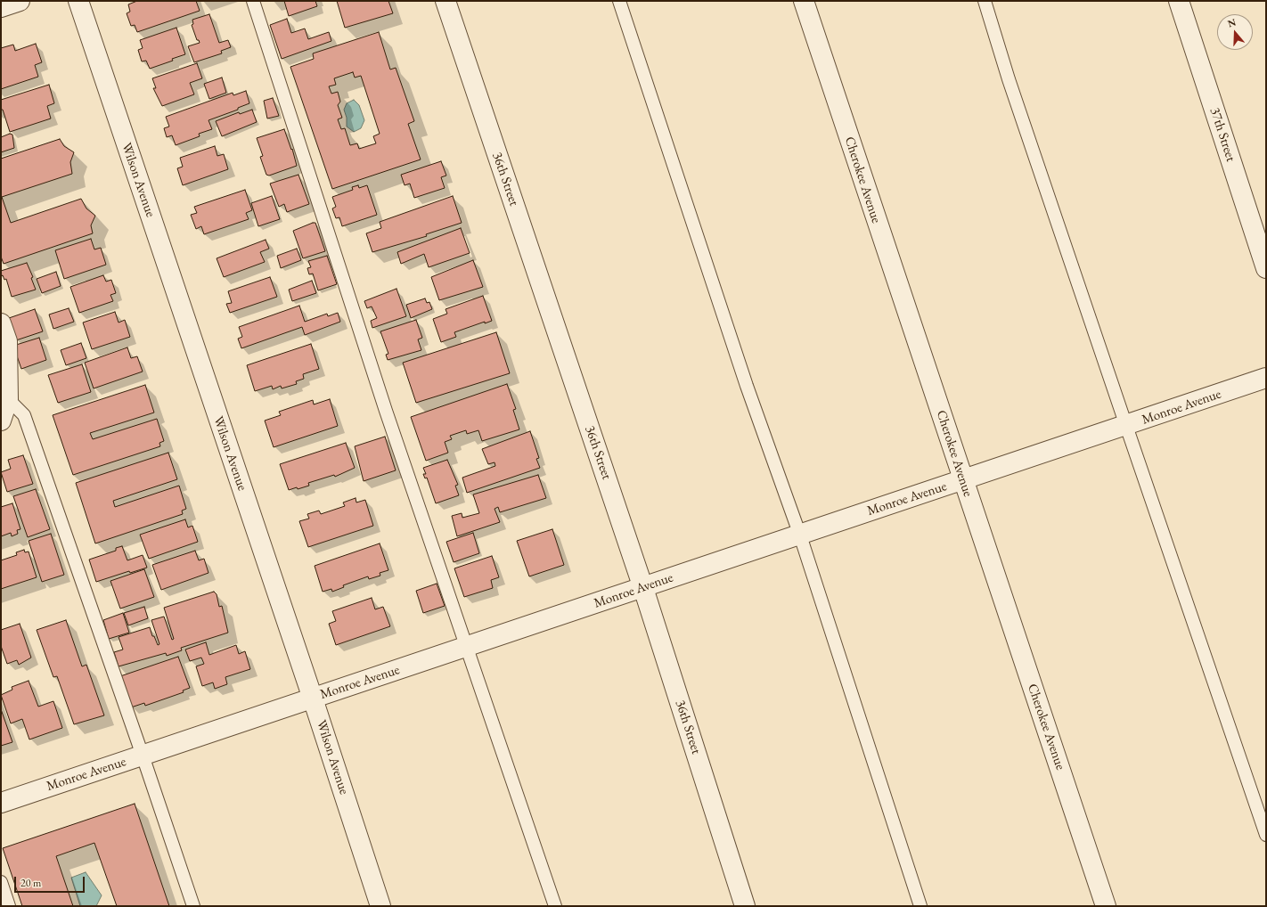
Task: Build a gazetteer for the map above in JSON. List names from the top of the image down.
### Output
{
  "streets": {
    "street": [
      "37th Street",
      "36th Street",
      "Wilson Avenue",
      "Cherokee Avenue",
      "Monroe Avenue"
    ]
  },
  "crossings": [
    ["36th Street", "Monroe Avenue"],
    ["Wilson Avenue", "Monroe Avenue"],
    ["Cherokee Avenue", "Monroe Avenue"]
  ],
  "scale_bar": "20 m",
  "north": "top"
}
